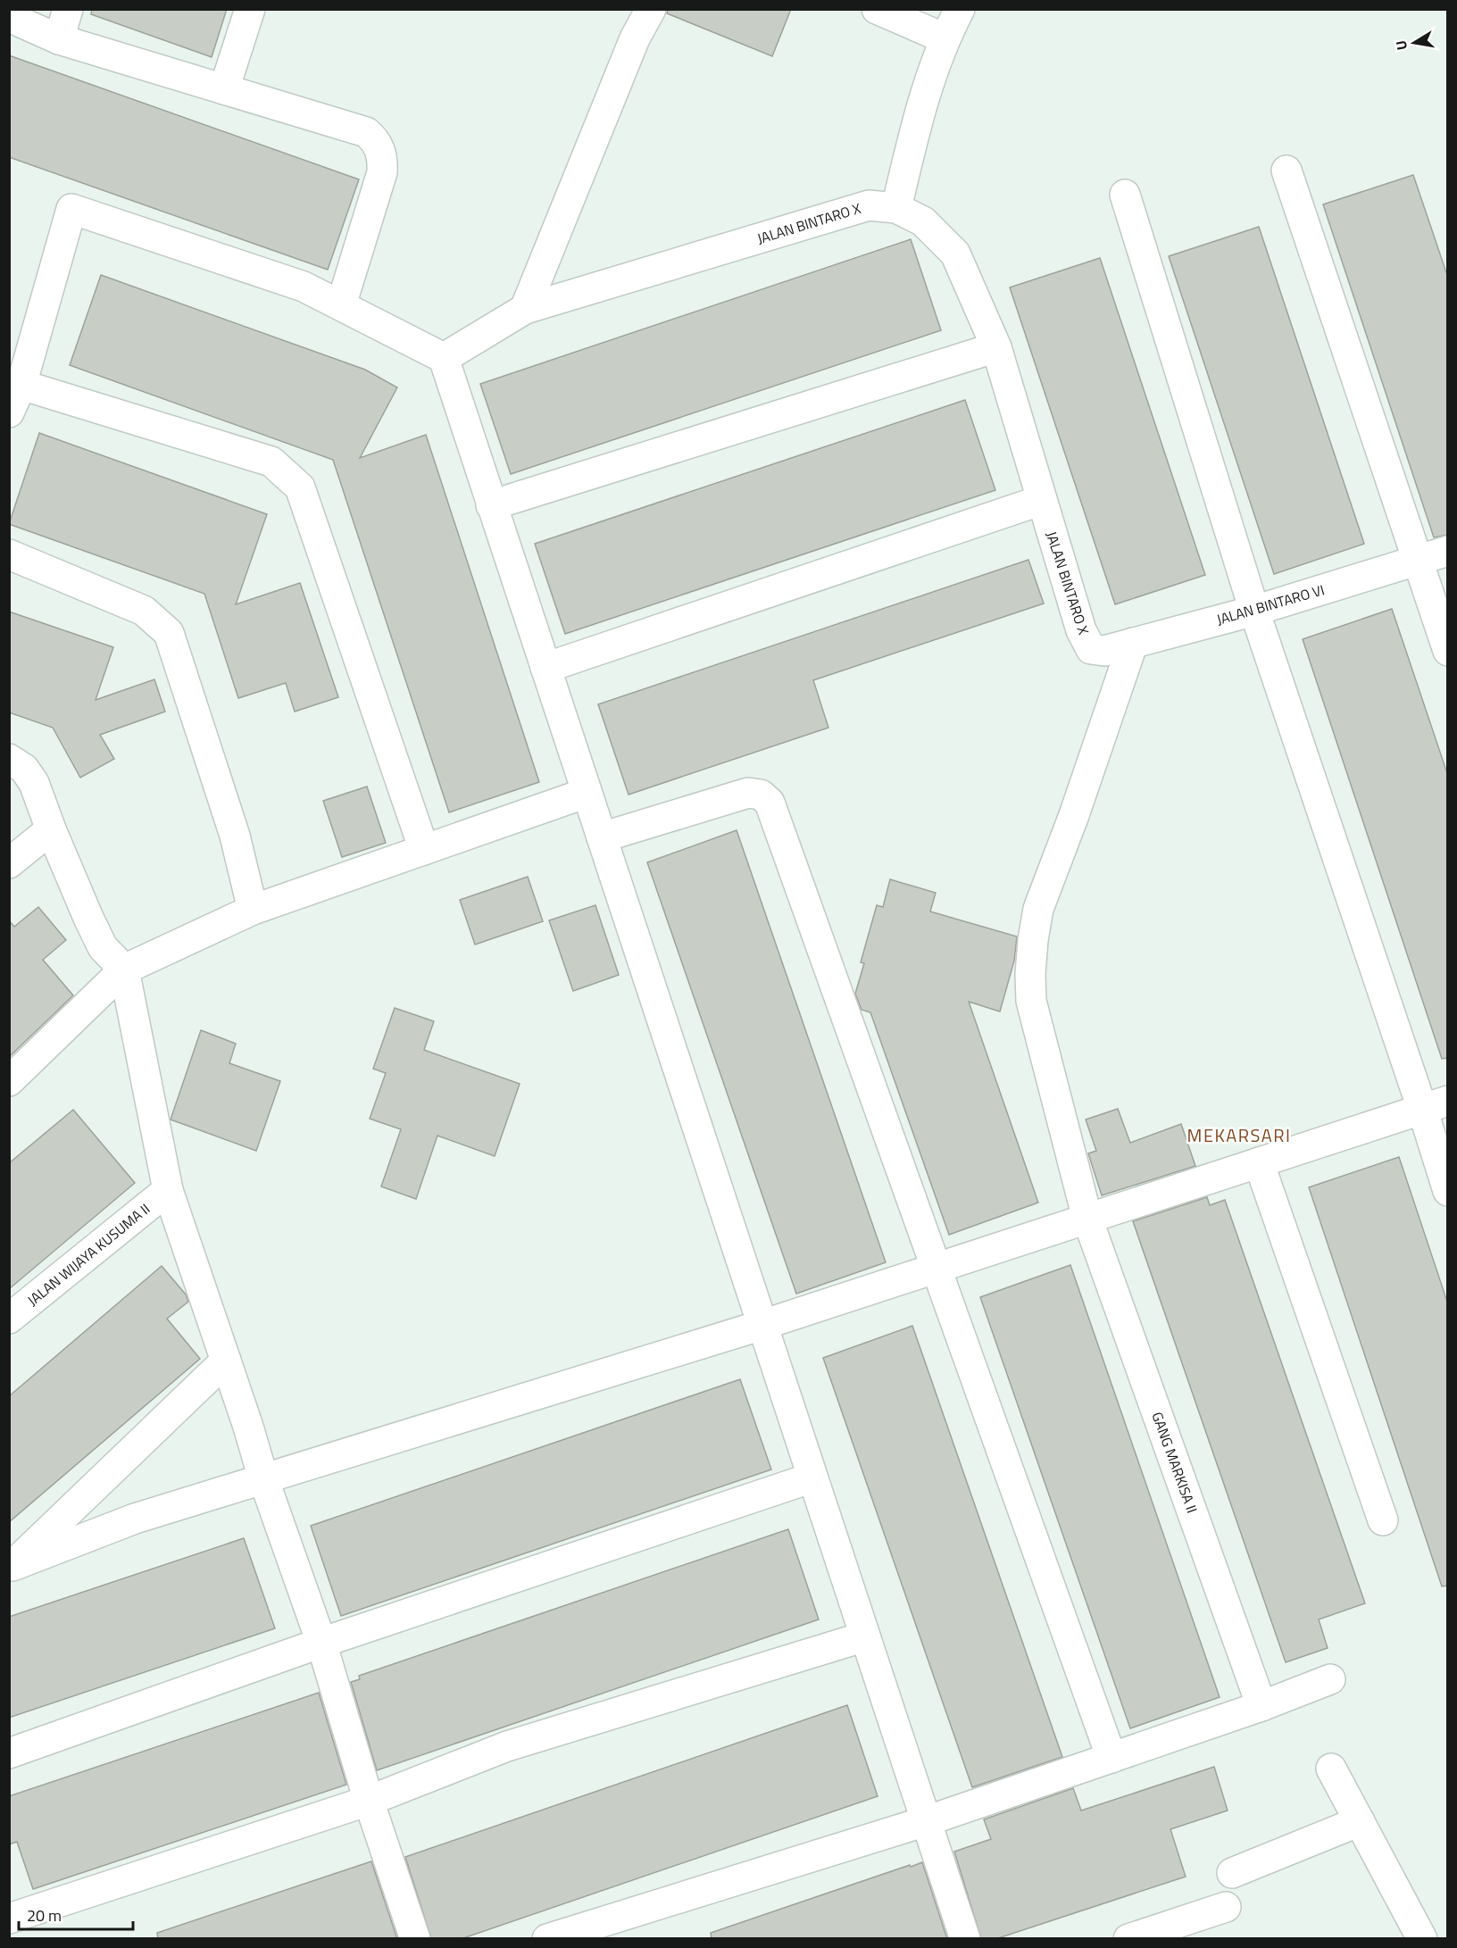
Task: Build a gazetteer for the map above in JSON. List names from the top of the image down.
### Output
{
  "streets": {
    "street": [
      "JALAN BINTARO X",
      "JALAN BINTARO VI",
      "JALAN WIJAYA KUSUMA II",
      "GANG MARKISA II"
    ]
  },
  "crossings": [
    ["JALAN BINTARO X", "JALAN BINTARO VI"],
    ["JALAN BINTARO VI", "GANG MARKISA II"]
  ],
  "districts": ["MEKARSARI"],
  "scale_bar": "20 m",
  "north": "left"
}
